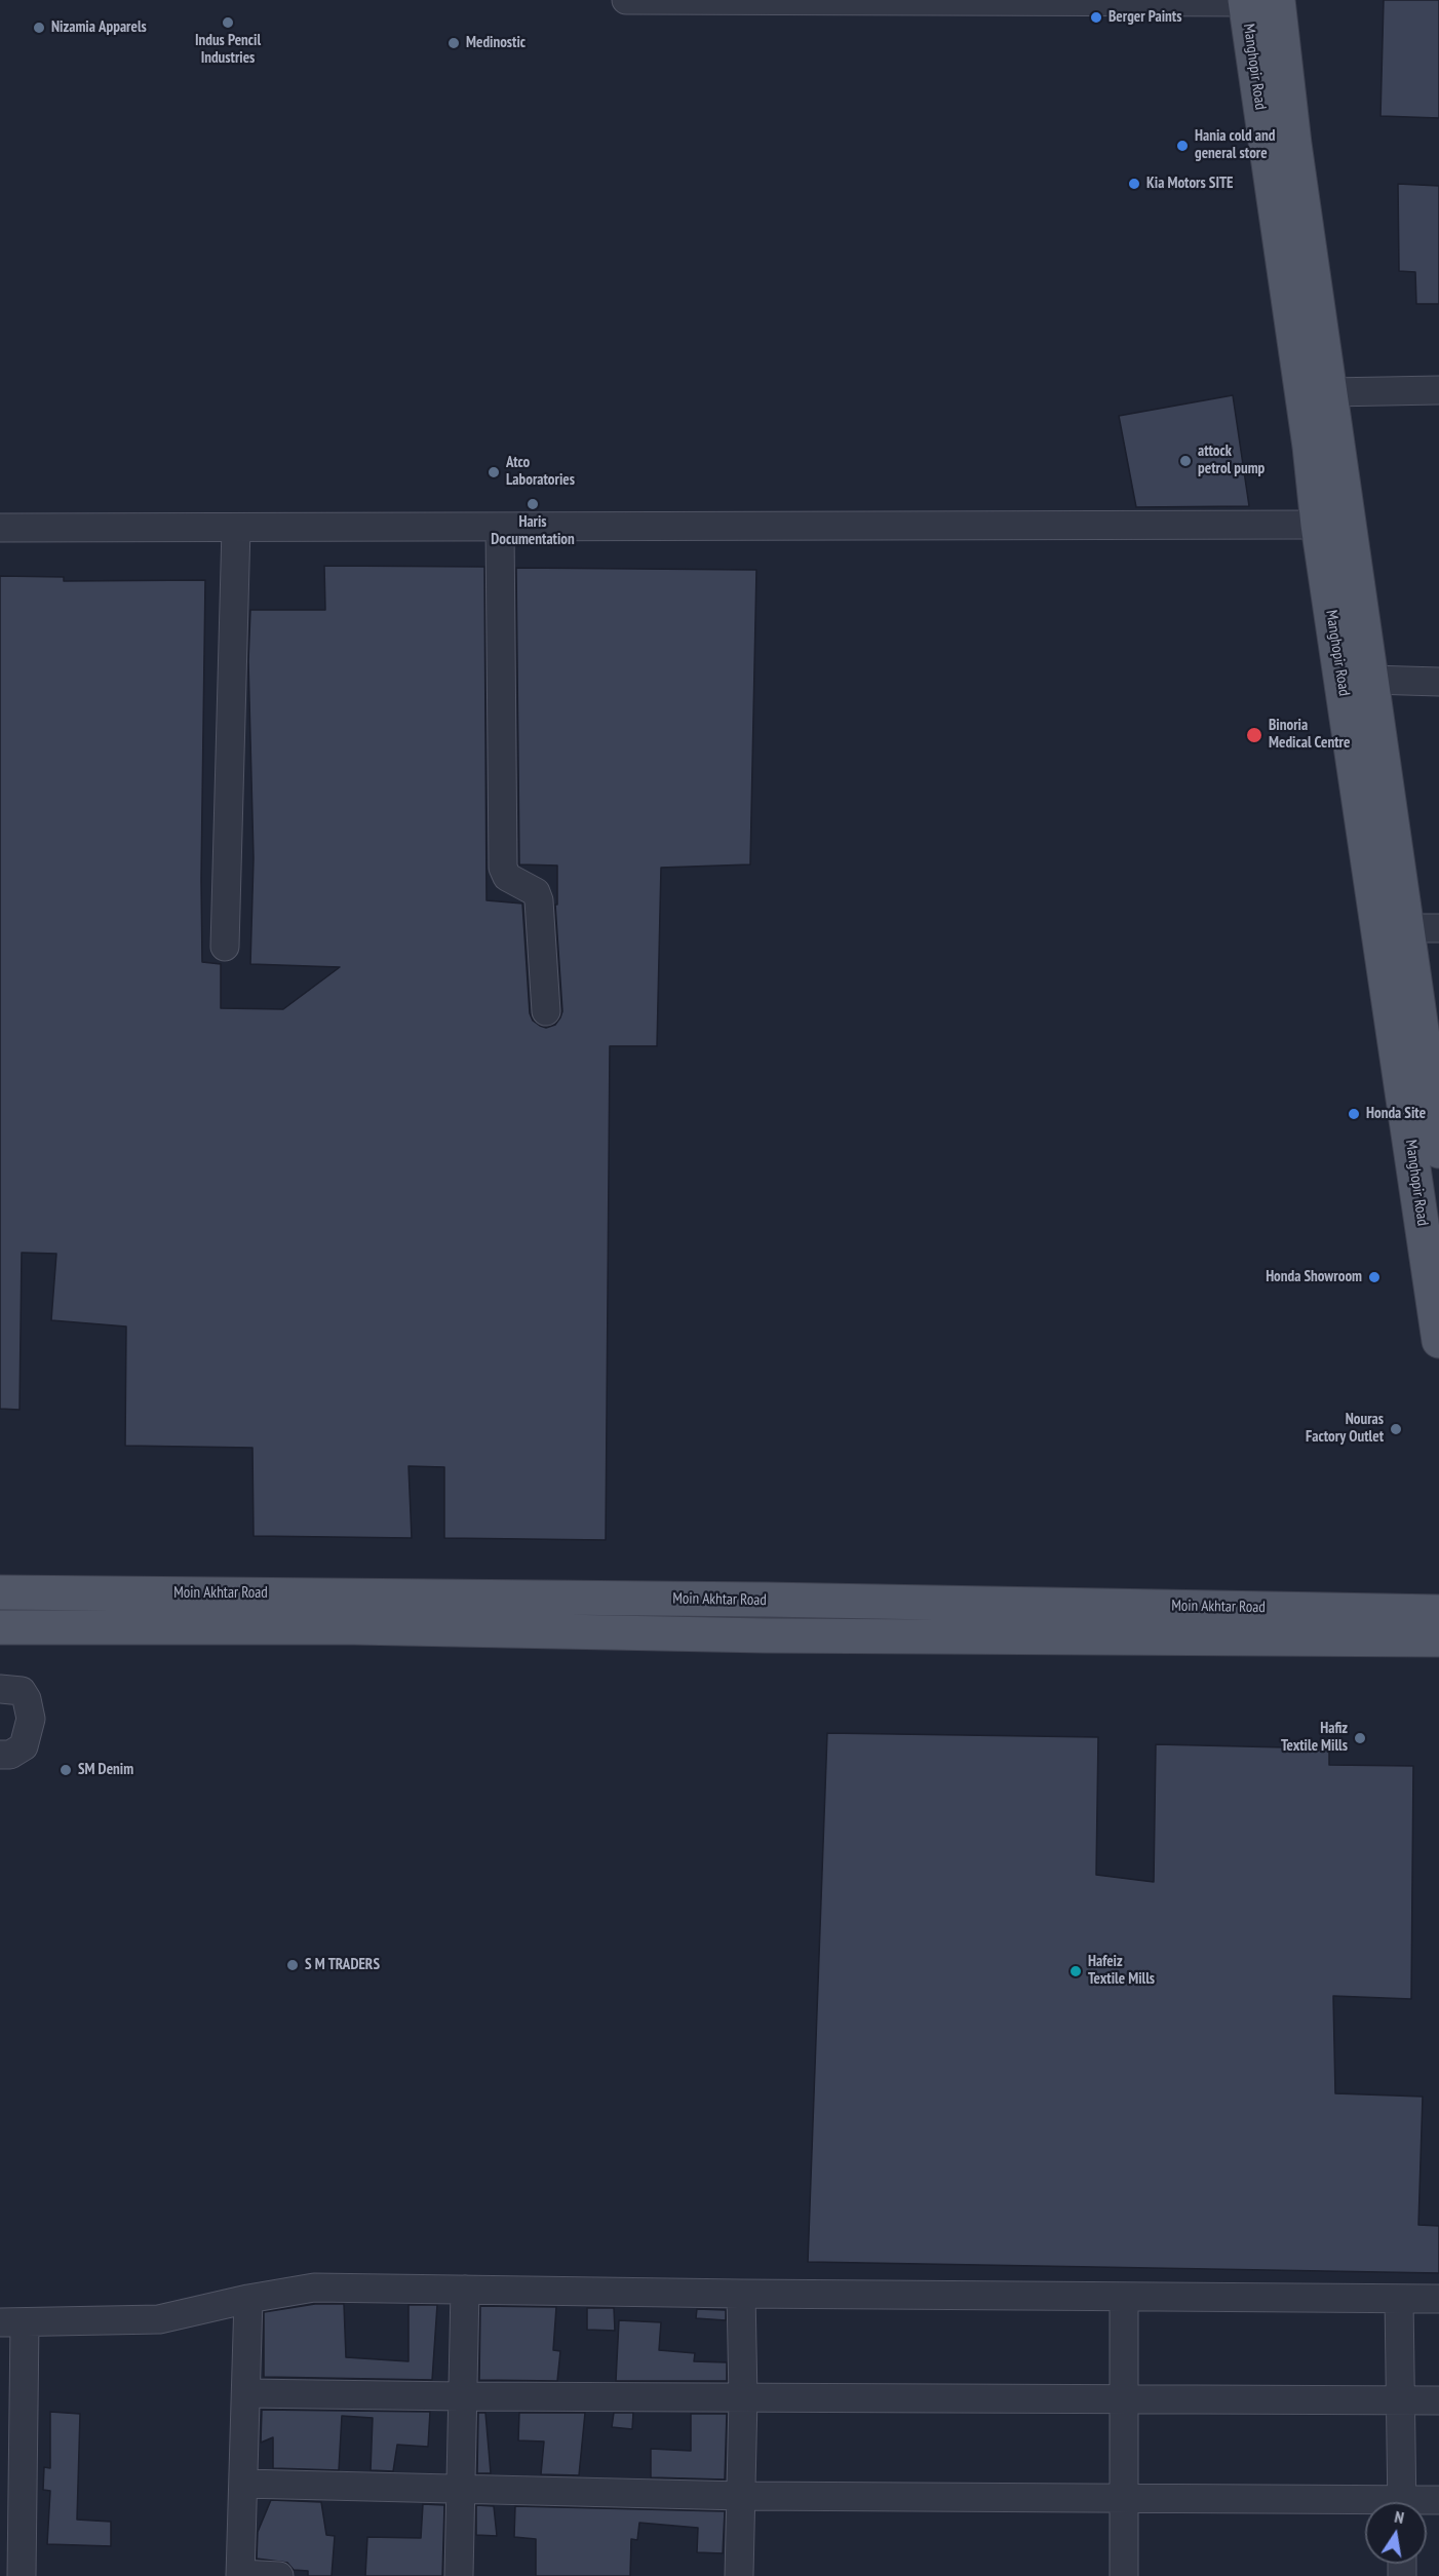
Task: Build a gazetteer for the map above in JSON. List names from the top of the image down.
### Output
{
  "streets": {
    "main road": ["Manghopir Road", "Moin Akhtar Road"]
  },
  "places": [
    "Berger Paints",
    "Indus Pencil Industries",
    "Nizamia Apparels",
    "Medinostic",
    "Hania cold and general store",
    "Kia Motors SITE",
    "attock petrol pump",
    "Atco Laboratories",
    "Haris Documentation",
    "Binoria Medical Centre",
    "Honda Site",
    "Honda Showroom",
    "Nouras Factory Outlet",
    "Hafiz Textile Mills",
    "SM Denim",
    "S M TRADERS",
    "Hafeiz Textile Mills"
  ],
  "north": "top"
}
